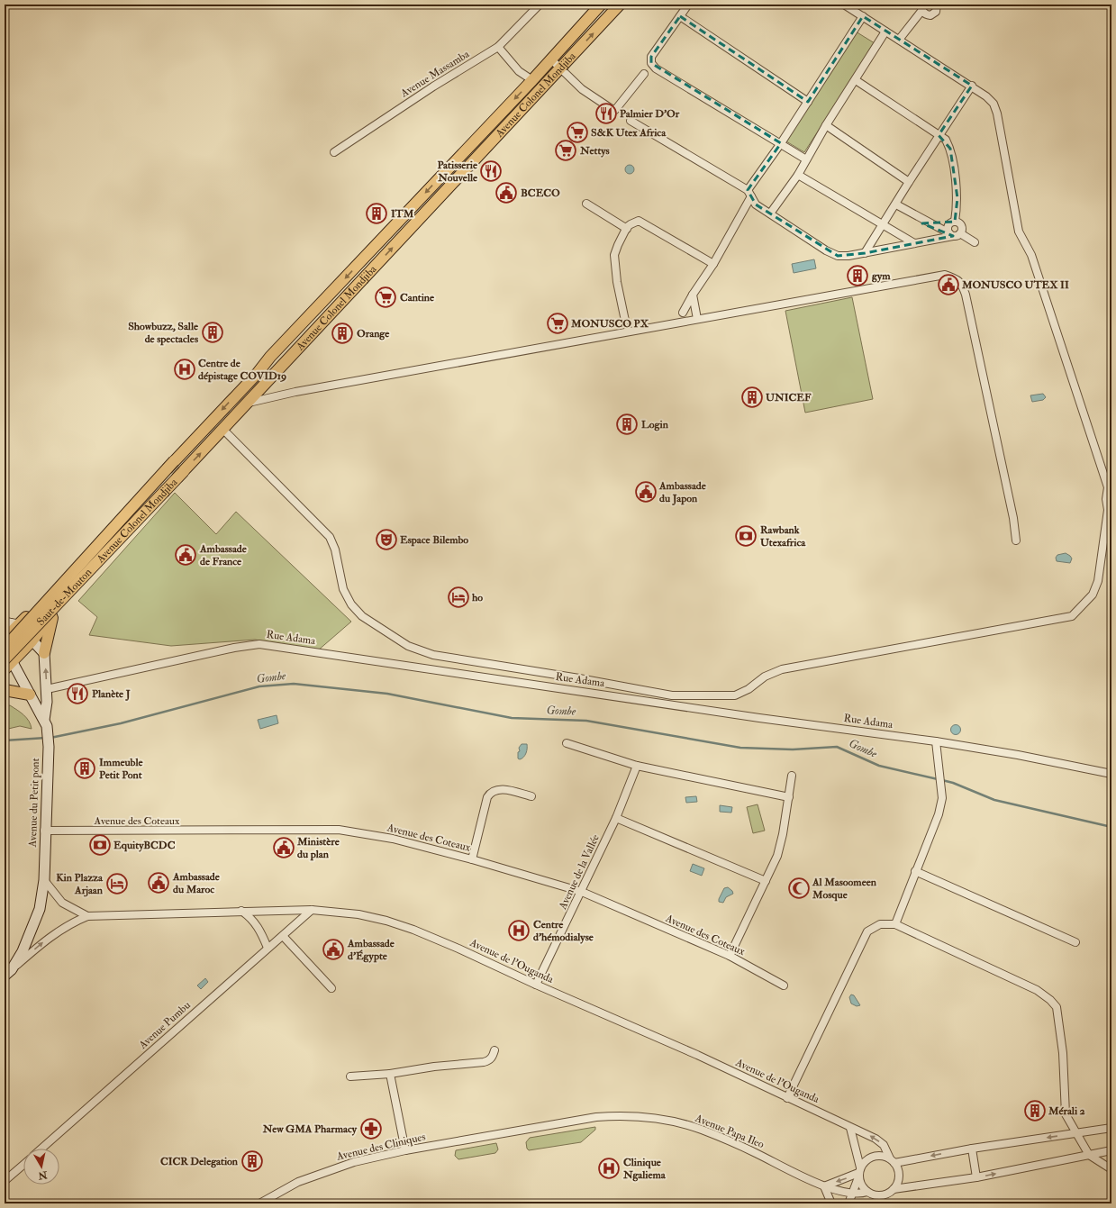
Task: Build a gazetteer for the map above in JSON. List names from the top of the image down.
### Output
{
  "streets": {
    "main road": ["Avenue Colonel Mondjiba", "Saut-de-Mouton", "Avenue du Petit pont"],
    "street": [
      "Avenue Massamba",
      "Rue Adama",
      "Avenue des Coteaux",
      "Avenue de la Vallée",
      "Avenue de l’Ouganda",
      "Avenue Pumbu",
      "Avenue Papa Ileo",
      "Avenue des Cliniques"
    ]
  },
  "crossings": [
    ["Avenue Colonel Mondjiba", "Saut-de-Mouton"],
    ["Avenue du Petit pont", "Avenue des Coteaux"],
    ["Avenue du Petit pont", "Avenue de l’Ouganda"],
    ["Avenue des Coteaux", "Avenue de la Vallée"],
    ["Avenue de la Vallée", "Avenue de l’Ouganda"],
    ["Avenue de l’Ouganda", "Avenue Pumbu"],
    ["Avenue de l’Ouganda", "Avenue Papa Ileo"],
    ["Avenue Papa Ileo", "Avenue des Cliniques"]
  ],
  "water": ["Gombe"],
  "places": {
    "restaurant": ["Palmier D'Or", "Patisserie Nouvelle", "Planète J"],
    "supermarket": [
      "S&K Utex Africa",
      "Nettys",
      "Cantine",
      "MONUSCO PX"
    ],
    "public building": [
      "BCECO",
      "MONUSCO UTEX II",
      "Ambassade du Japon",
      "Ambassade de France",
      "Ministère du plan",
      "Ambassade du Maroc",
      "Ambassade d'Égypte"
    ],
    "building": [
      "ITM",
      "gym",
      "Showbuzz, Salle de spectacles",
      "Orange",
      "UNICEF",
      "Login",
      "Immeuble Petit Pont",
      "Mérali 2",
      "CICR Delegation"
    ],
    "hospital": ["Centre de dépistage COVID19", "Centre d'hémodialyse", "Clinique Ngaliema"],
    "bank": ["Rawbank Utexafrica", "EquityBCDC"],
    "theatre": ["Espace Bilembo"],
    "hotel": ["ho", "Kin Plazza Arjaan"],
    "mosque": ["Al Masoomeen Mosque"],
    "pharmacy": ["New GMA Pharmacy"]
  },
  "north": "bottom"
}
